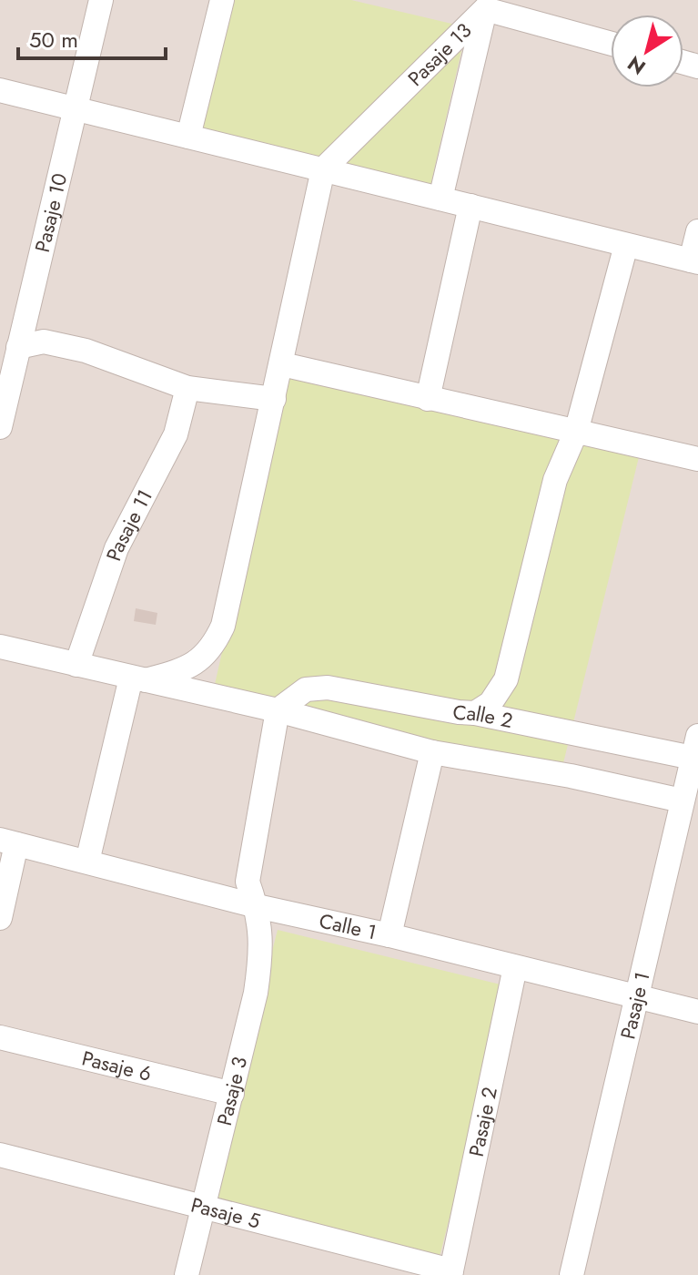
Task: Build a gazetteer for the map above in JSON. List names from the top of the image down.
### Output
{
  "streets": {
    "street": [
      "Pasaje 13",
      "Pasaje 10",
      "Pasaje 11",
      "Calle 2",
      "Calle 1",
      "Pasaje 1",
      "Pasaje 6",
      "Pasaje 3",
      "Pasaje 2",
      "Pasaje 5"
    ]
  },
  "crossings": [
    ["Calle 2", "Pasaje 1"],
    ["Calle 2", "Pasaje 3"],
    ["Calle 1", "Pasaje 1"],
    ["Calle 1", "Pasaje 3"],
    ["Calle 1", "Pasaje 2"],
    ["Pasaje 6", "Pasaje 3"],
    ["Pasaje 3", "Pasaje 5"],
    ["Pasaje 2", "Pasaje 5"]
  ],
  "scale_bar": "50 m",
  "north": "bottom left"
}
